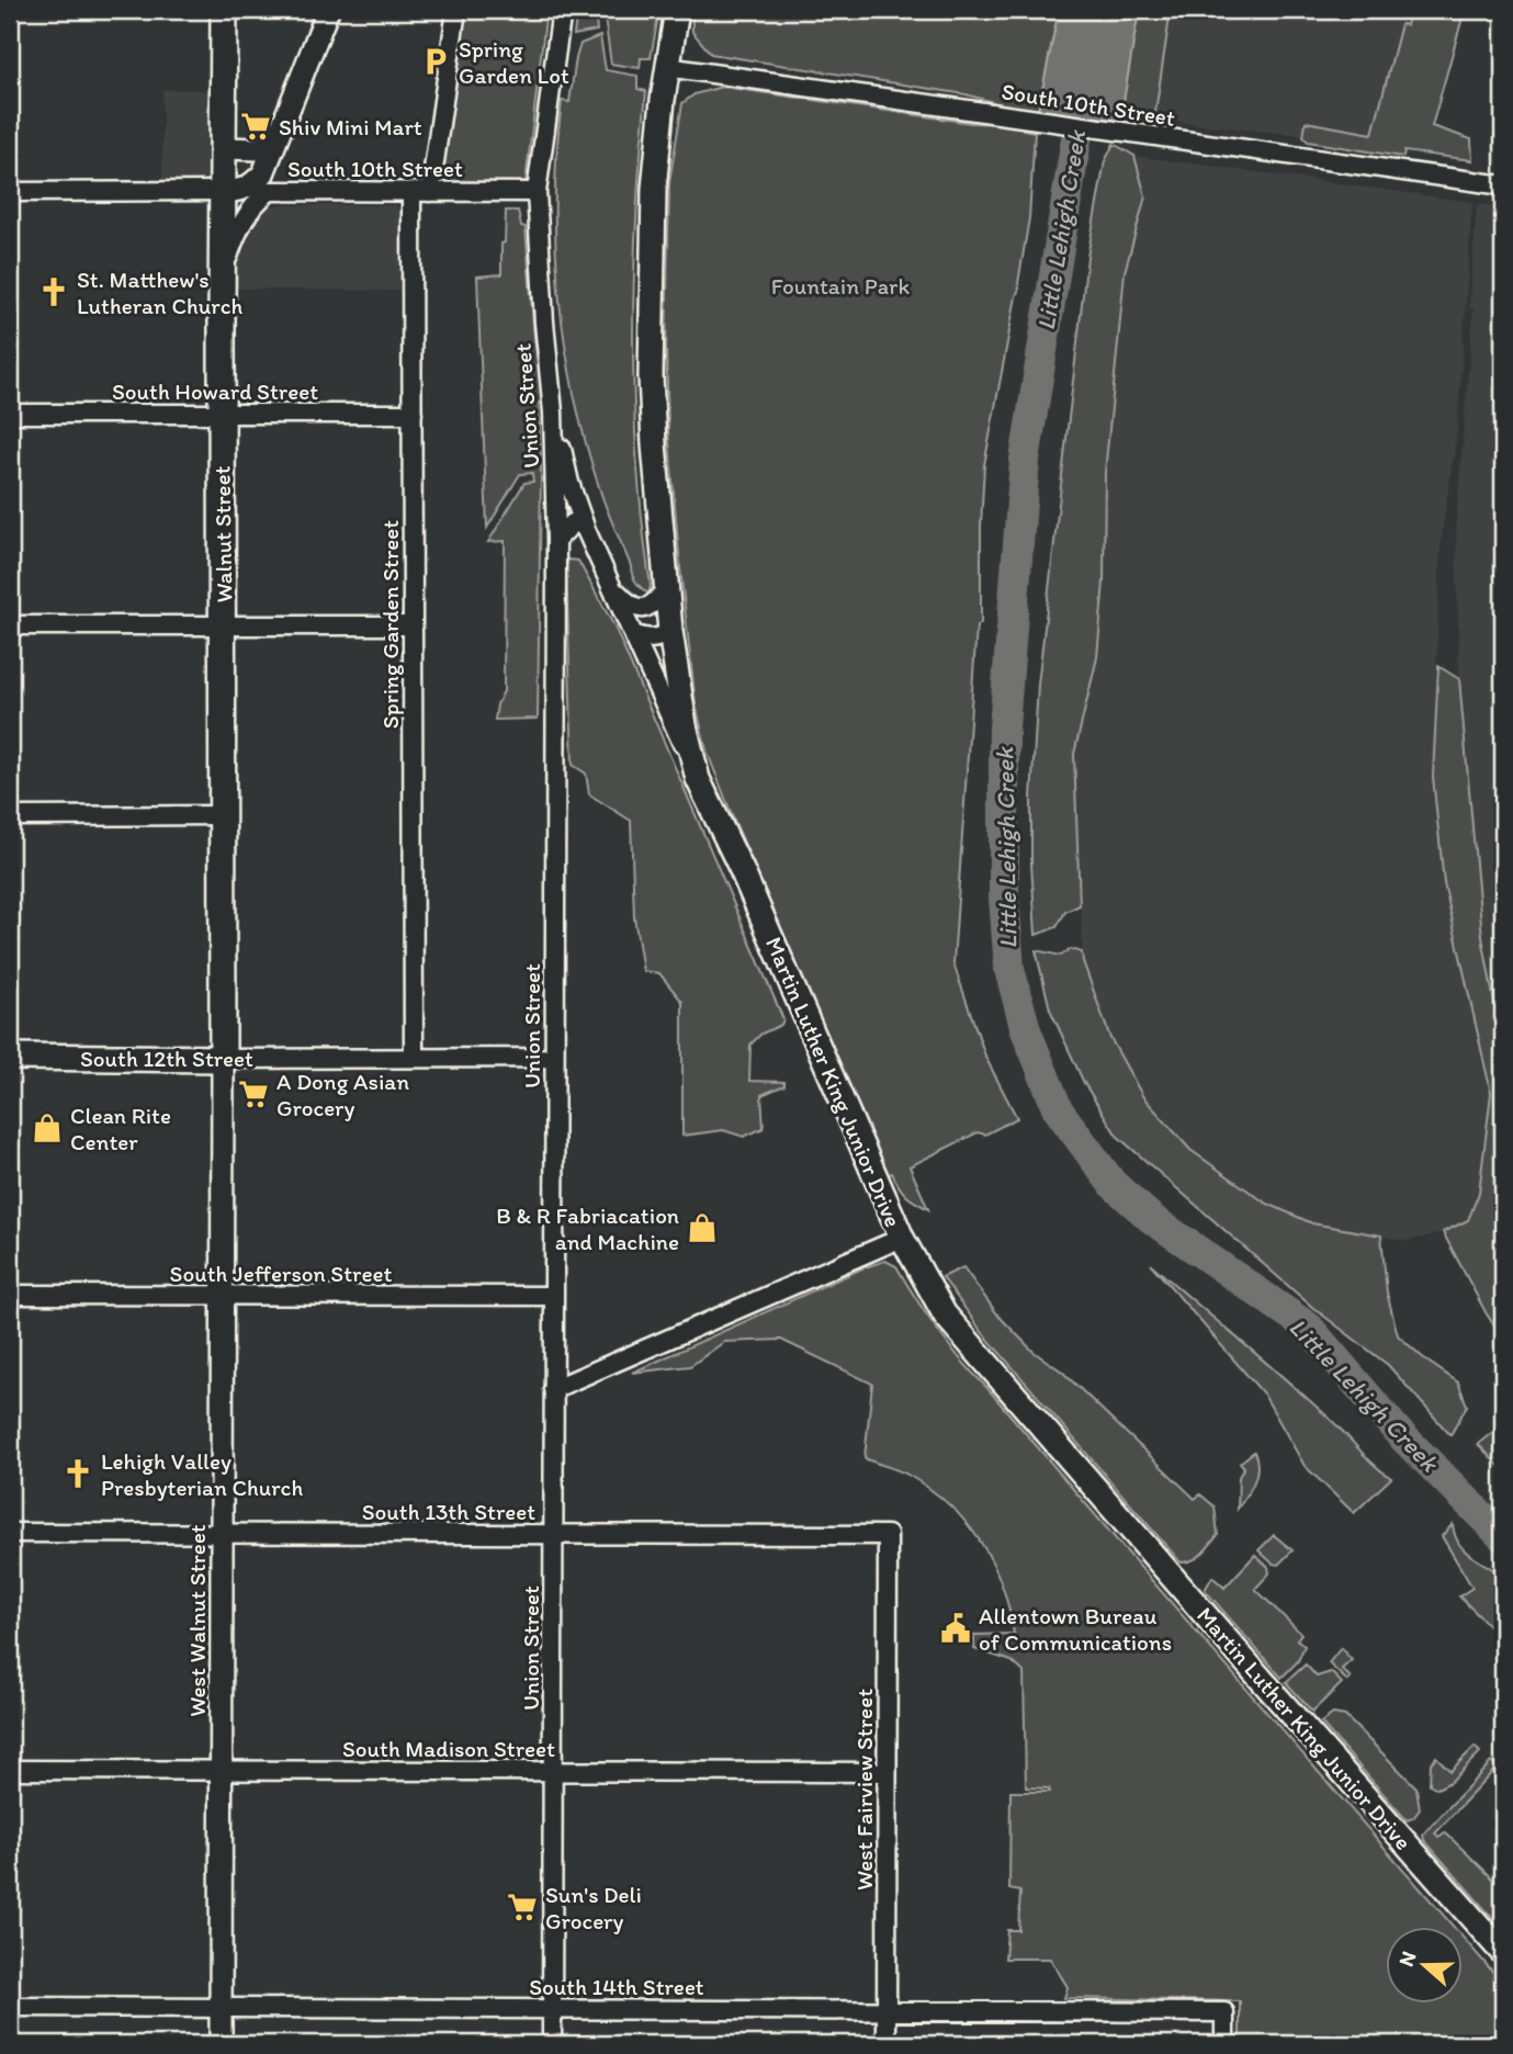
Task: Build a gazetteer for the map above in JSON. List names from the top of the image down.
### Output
{
  "streets": {
    "main road": ["Walnut Street", "South 12th Street", "Martin Luther King Junior Drive"],
    "street": [
      "South 10th Street",
      "South Howard Street",
      "Union Street",
      "Spring Garden Street",
      "South Jefferson Street",
      "South 13th Street",
      "West Walnut Street",
      "South Madison Street",
      "West Fairview Street",
      "South 14th Street"
    ]
  },
  "crossings": [
    ["South 10th Street", "Union Street"],
    ["South 10th Street", "Walnut Street"],
    ["South 10th Street", "Spring Garden Street"],
    ["South 10th Street", "Martin Luther King Junior Drive"],
    ["South Howard Street", "Walnut Street"],
    ["South Howard Street", "Spring Garden Street"],
    ["Union Street", "South 12th Street"],
    ["Union Street", "South Jefferson Street"],
    ["Union Street", "South 13th Street"],
    ["Union Street", "South Madison Street"],
    ["Union Street", "South 14th Street"],
    ["Walnut Street", "South 12th Street"],
    ["Walnut Street", "West Walnut Street"],
    ["Spring Garden Street", "South 12th Street"],
    ["South 12th Street", "West Walnut Street"],
    ["South Jefferson Street", "West Walnut Street"],
    ["South 13th Street", "West Walnut Street"],
    ["South 13th Street", "West Fairview Street"],
    ["West Walnut Street", "South Madison Street"],
    ["West Walnut Street", "South 14th Street"],
    ["South Madison Street", "West Fairview Street"],
    ["West Fairview Street", "South 14th Street"]
  ],
  "water": ["Little Lehigh Creek"],
  "parks": ["Fountain Park"],
  "places": {
    "parking": ["Spring Garden Lot"],
    "supermarket": ["Shiv Mini Mart", "A Dong Asian Grocery", "Sun's Deli Grocery"],
    "church": ["St. Matthew's Lutheran Church", "Lehigh Valley Presbyterian Church"],
    "shop": ["Clean Rite Center", "B & R Fabriacation and Machine"],
    "public building": ["Allentown Bureau of Communications"]
  },
  "north": "left"
}
